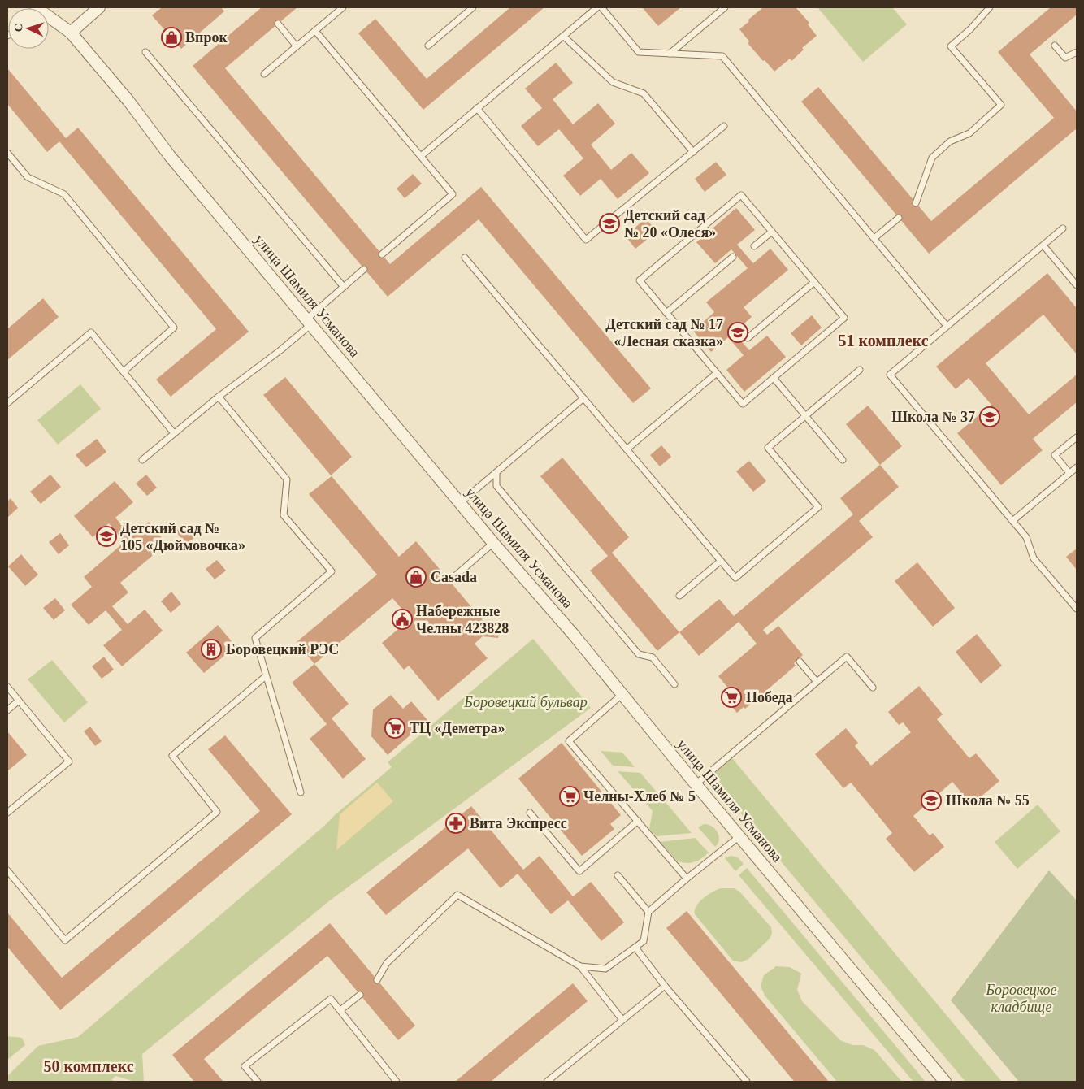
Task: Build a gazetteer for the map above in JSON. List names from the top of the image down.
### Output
{
  "streets": {
    "street": ["улица Шамиля Усманова"]
  },
  "districts": ["51 комплекс", "50 комплекс"],
  "parks": ["Боровецкий бульвар", "Боровецкое кладбище"],
  "places": {
    "shop": ["Впрок", "Casada"],
    "school or university": [
      "Детский сад № 20 «Олеся»",
      "Детский сад № 17 «Лесная сказка»",
      "Школа № 37",
      "Детский сад № 105 «Дюймовочка»",
      "Школа № 55"
    ],
    "public building": ["Набережные Челны 423828"],
    "building": ["Боровецкий РЭС"],
    "supermarket": ["Победа", "ТЦ «Деметра»", "Челны-Хлеб № 5"],
    "pharmacy": ["Вита Экспресс"]
  },
  "north": "left"
}
